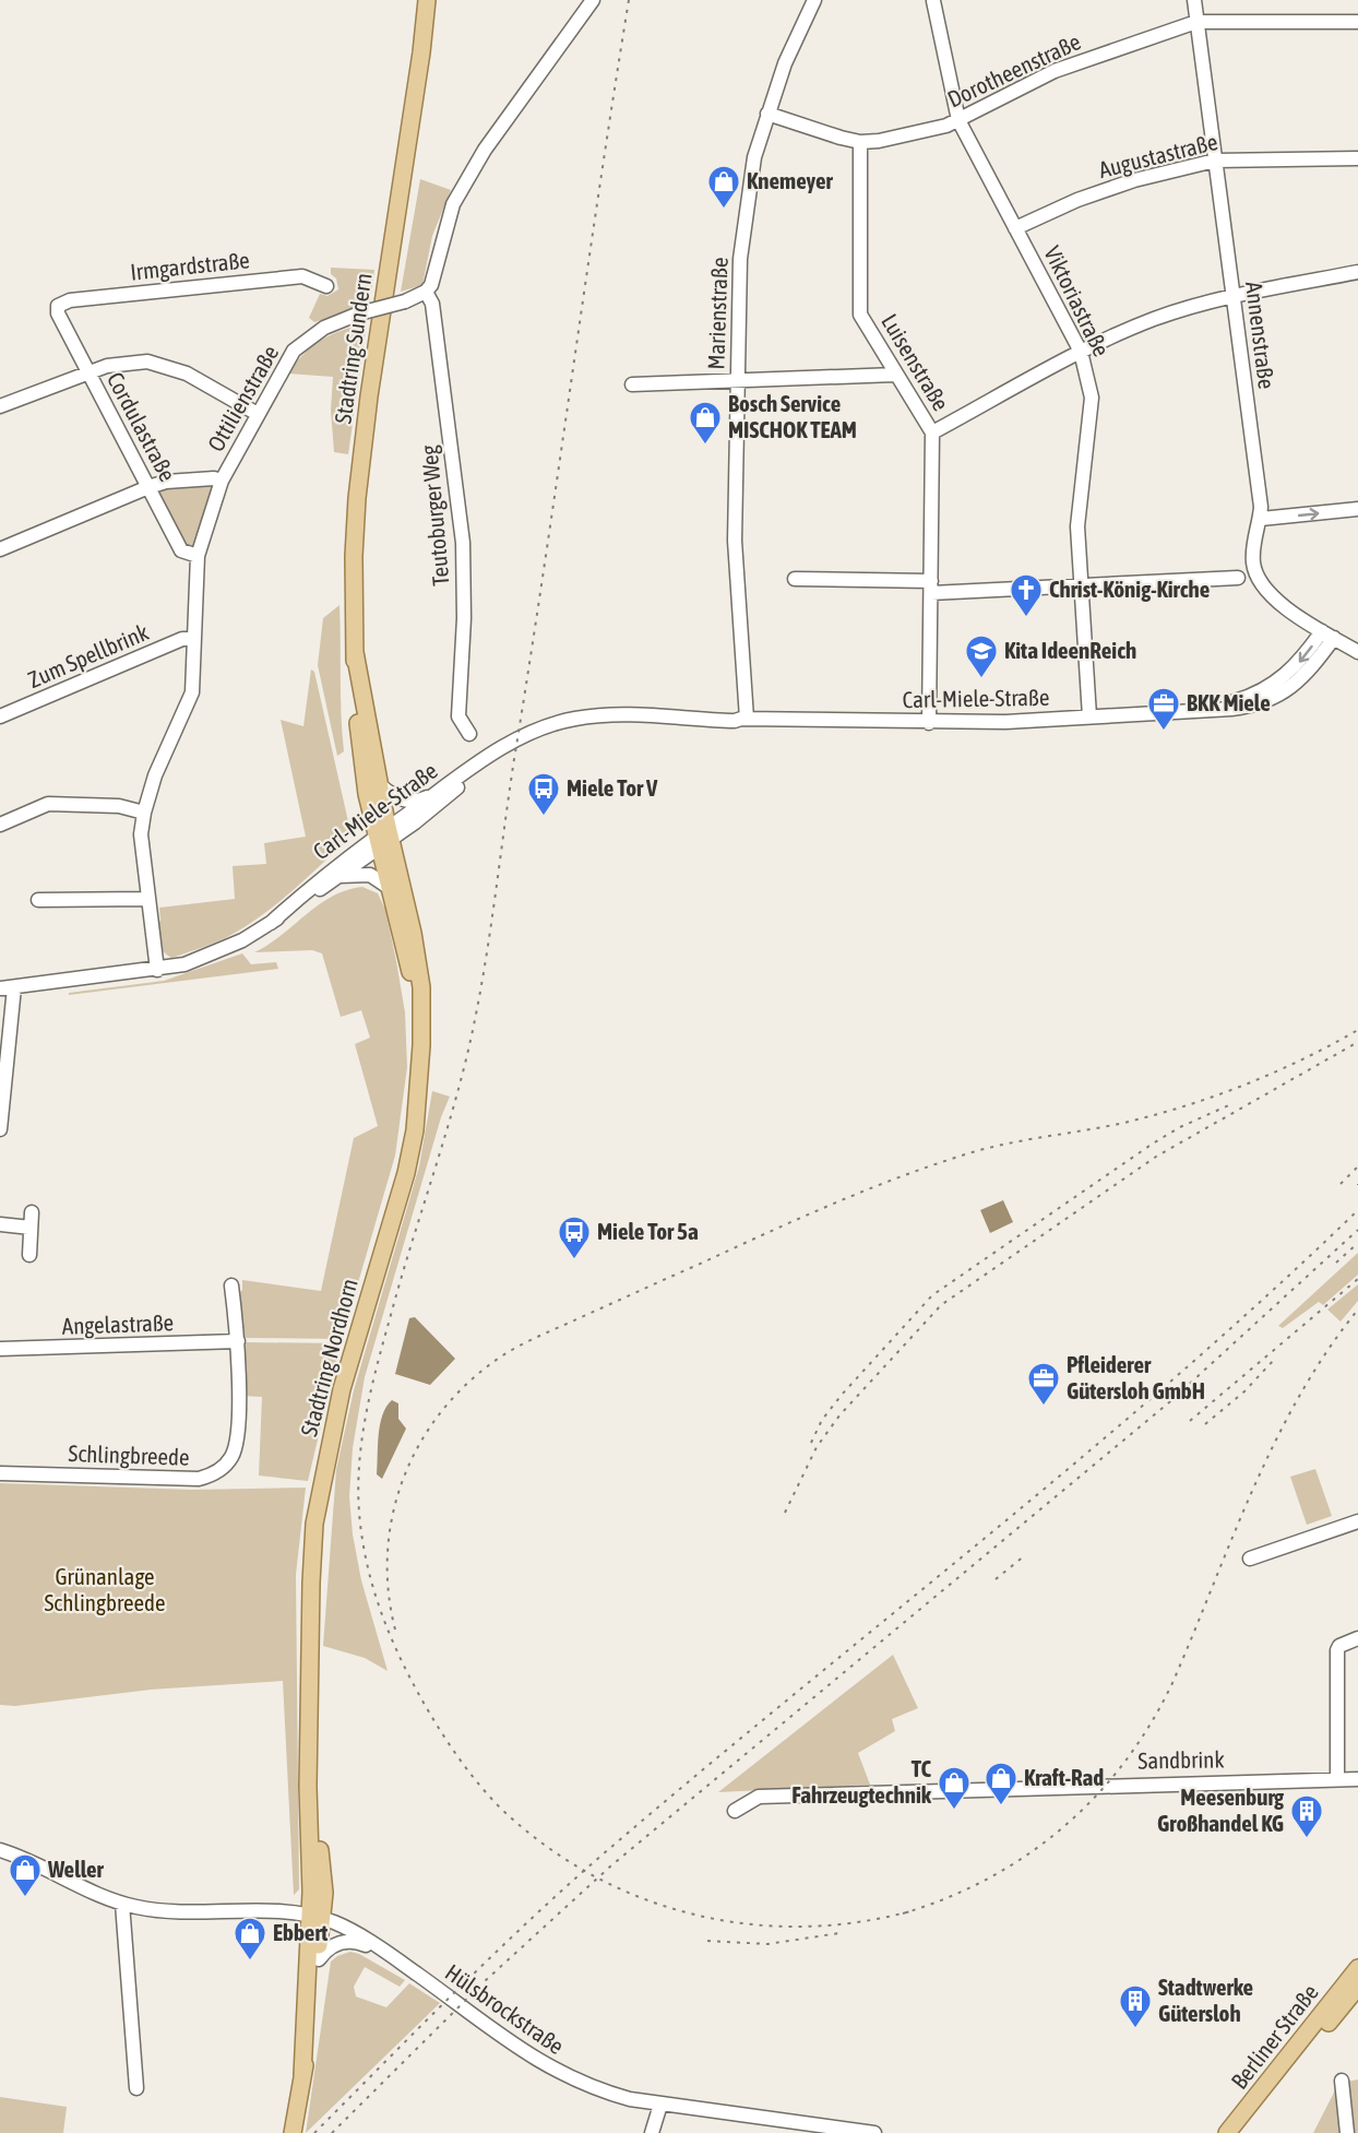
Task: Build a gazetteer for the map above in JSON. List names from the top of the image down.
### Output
{
  "streets": {
    "main road": ["Stadtring Sundern", "Stadtring Nordhorn", "Berliner Straße"],
    "street": [
      "Dorotheenstraße",
      "Augustastraße",
      "Irmgardstraße",
      "Viktoriastraße",
      "Marienstraße",
      "Annenstraße",
      "Luisenstraße",
      "Ottilienstraße",
      "Cordulastraße",
      "Teutoburger Weg",
      "Zum Spellbrink",
      "Carl-Miele-Straße",
      "Angelastraße",
      "Schlingbreede",
      "Sandbrink",
      "Hülsbrockstraße"
    ]
  },
  "crossings": [
    ["Dorotheenstraße", "Viktoriastraße"],
    ["Dorotheenstraße", "Marienstraße"],
    ["Dorotheenstraße", "Annenstraße"],
    ["Dorotheenstraße", "Luisenstraße"],
    ["Augustastraße", "Viktoriastraße"],
    ["Augustastraße", "Annenstraße"],
    ["Irmgardstraße", "Cordulastraße"],
    ["Viktoriastraße", "Carl-Miele-Straße"],
    ["Marienstraße", "Carl-Miele-Straße"],
    ["Annenstraße", "Carl-Miele-Straße"],
    ["Stadtring Sundern", "Carl-Miele-Straße"],
    ["Stadtring Sundern", "Stadtring Nordhorn"],
    ["Luisenstraße", "Carl-Miele-Straße"],
    ["Ottilienstraße", "Cordulastraße"],
    ["Ottilienstraße", "Teutoburger Weg"],
    ["Ottilienstraße", "Zum Spellbrink"],
    ["Ottilienstraße", "Carl-Miele-Straße"],
    ["Carl-Miele-Straße", "Stadtring Nordhorn"],
    ["Angelastraße", "Schlingbreede"],
    ["Stadtring Nordhorn", "Hülsbrockstraße"]
  ],
  "parks": ["Grünanlage Schlingbreede"],
  "places": {
    "shop": [
      "Knemeyer",
      "Bosch Service MISCHOK TEAM",
      "Kraft-Rad",
      "TC Fahrzeugtechnik",
      "Weller",
      "Ebbert"
    ],
    "church": ["Christ-König-Kirche"],
    "school or university": ["Kita IdeenReich"],
    "office": ["BKK Miele", "Pfleiderer Gütersloh GmbH"],
    "bus stop": ["Miele Tor V", "Miele Tor 5a"],
    "building": ["Meesenburg Großhandel KG", "Stadtwerke Gütersloh"]
  }
}
